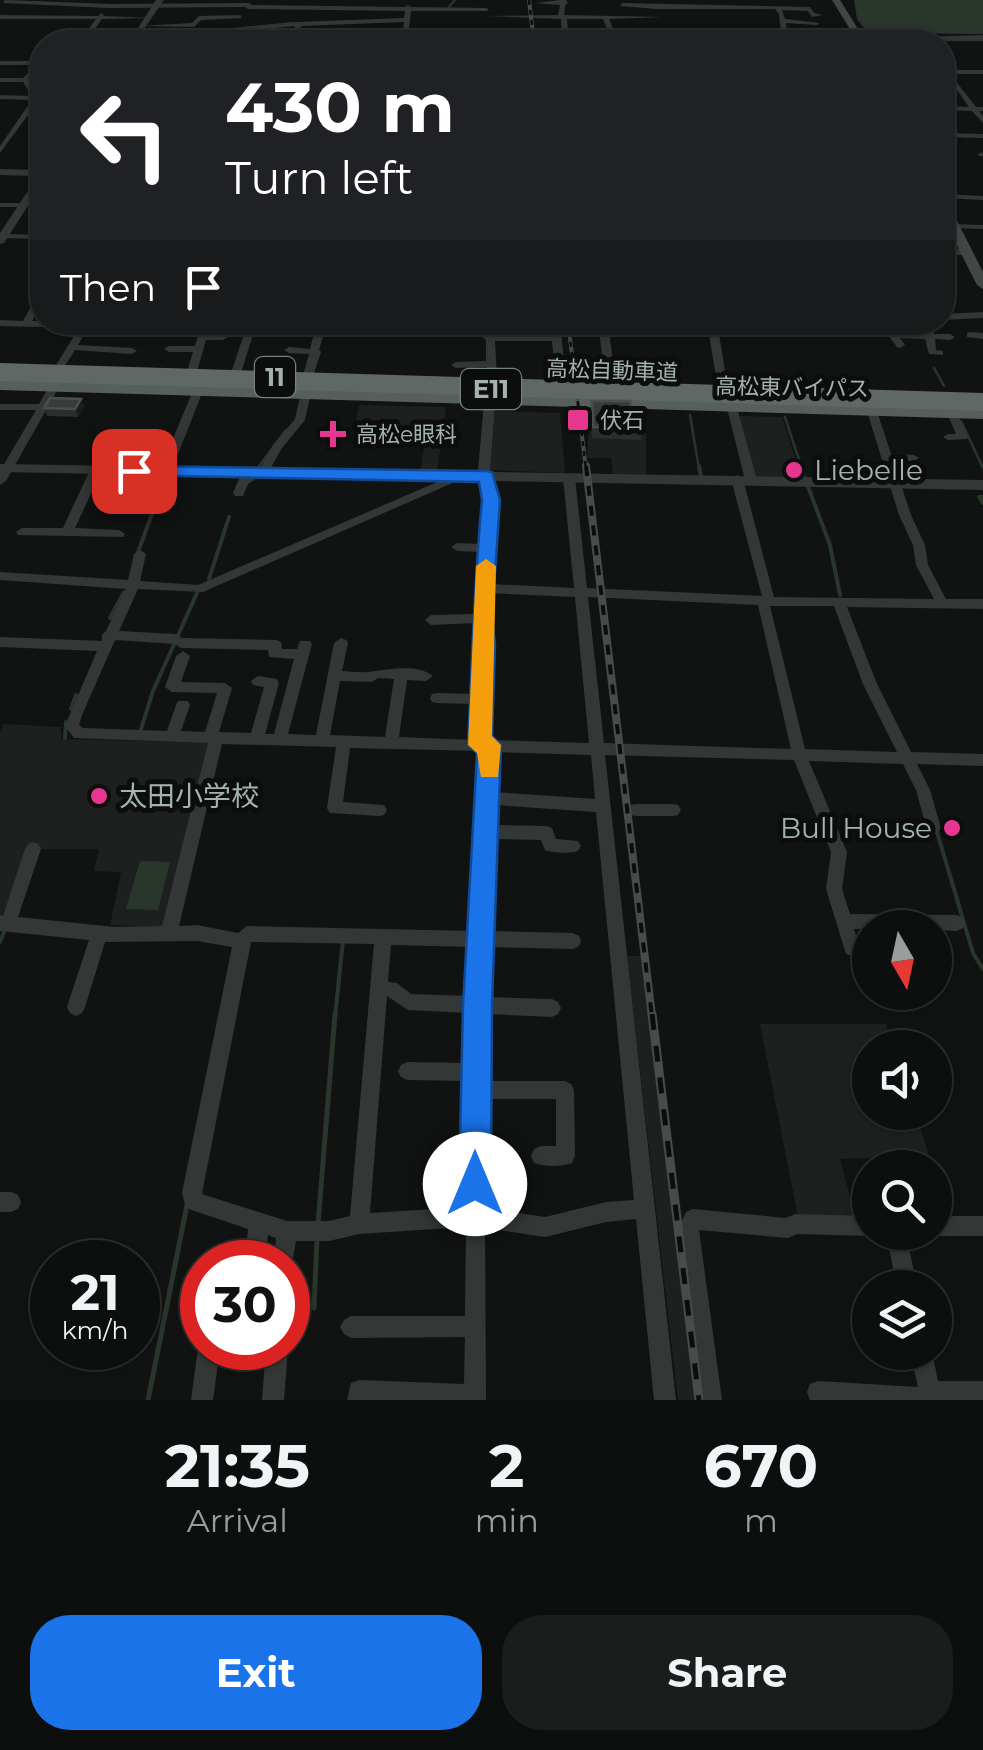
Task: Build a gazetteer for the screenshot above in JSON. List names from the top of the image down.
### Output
{
  "streets": {
    "highway": [
      "高松自動車道",
      "11",
      "高松東バイパス",
      "E11"
    ]
  },
  "crossings": [
    ["高松自動車道", "高松東バイパス"]
  ],
  "places": {
    "transit": ["伏石"],
    "health": ["高松e眼科"],
    "other": ["Liebelle", "太田小学校", "Bull House"]
  },
  "north": "bottom",
  "page": {
    "turn": ["430 m", "Turn left"],
    "then": "Then",
    "speed": "21 km/h",
    "limit": "30",
    "eta": [
      "21:35",
      "Arrival",
      "2",
      "min",
      "670",
      "m"
    ],
    "buttons": ["Exit", "Share"]
  }
}
